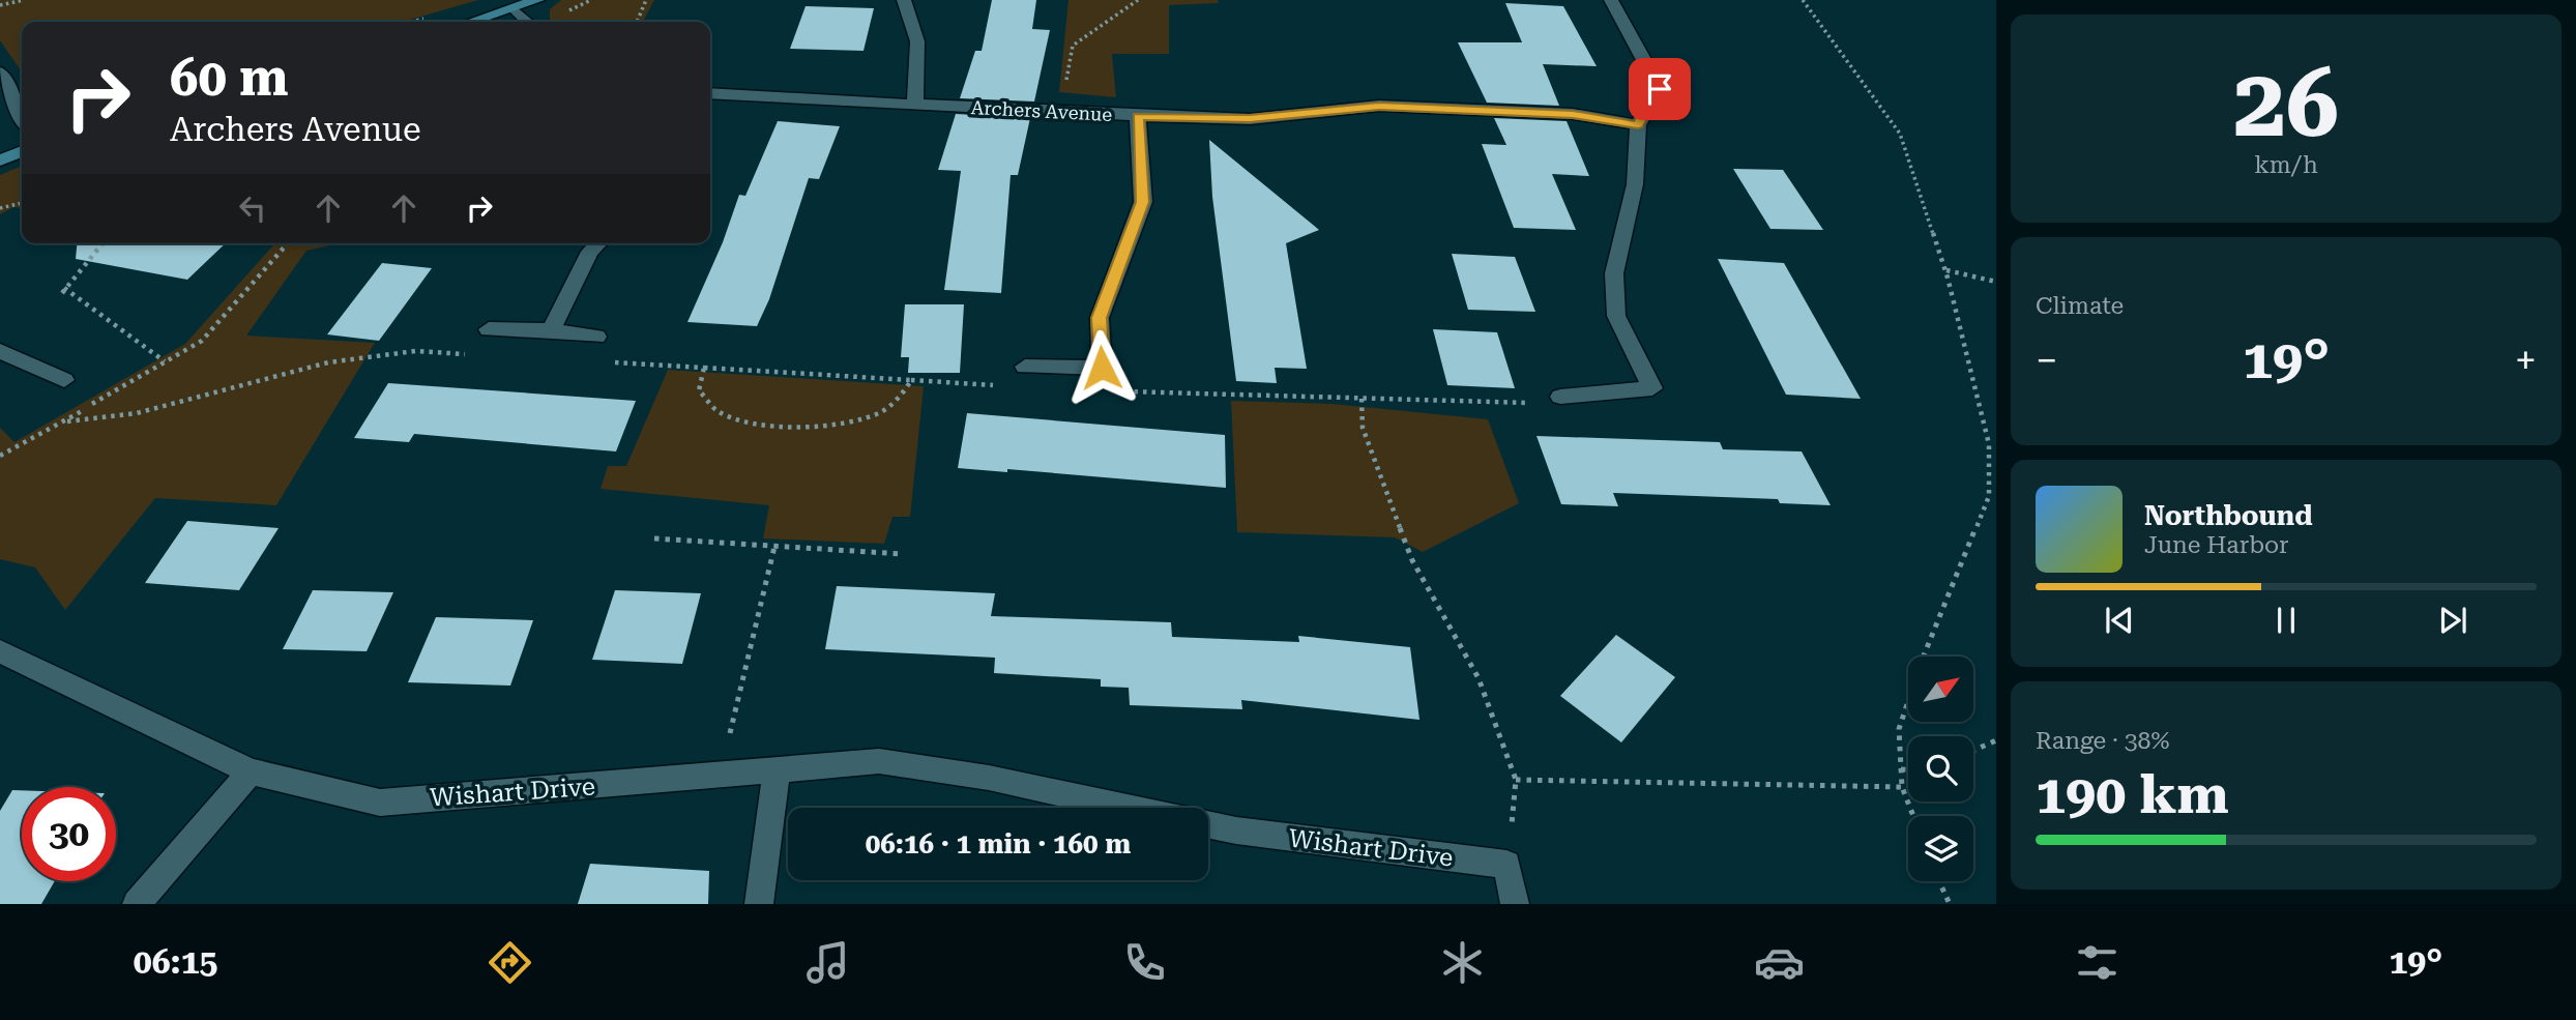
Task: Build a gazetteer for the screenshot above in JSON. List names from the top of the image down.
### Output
{
  "streets": {
    "street": ["Archers Avenue", "Wishart Drive"]
  },
  "north": "top right",
  "page": {
    "tile": [
      ["26", "km/h"],
      "Climate",
      ["Range · 38%", "190 km"]
    ],
    "turn": ["60 m", "Archers Avenue"],
    "heat": ["−", "19°", "+"],
    "song": ["Northbound", "June Harbor"],
    "limit": "30",
    "trip": "06:16 · 1 min · 160 m",
    "tabs": ["06:15", "19°"]
  }
}
